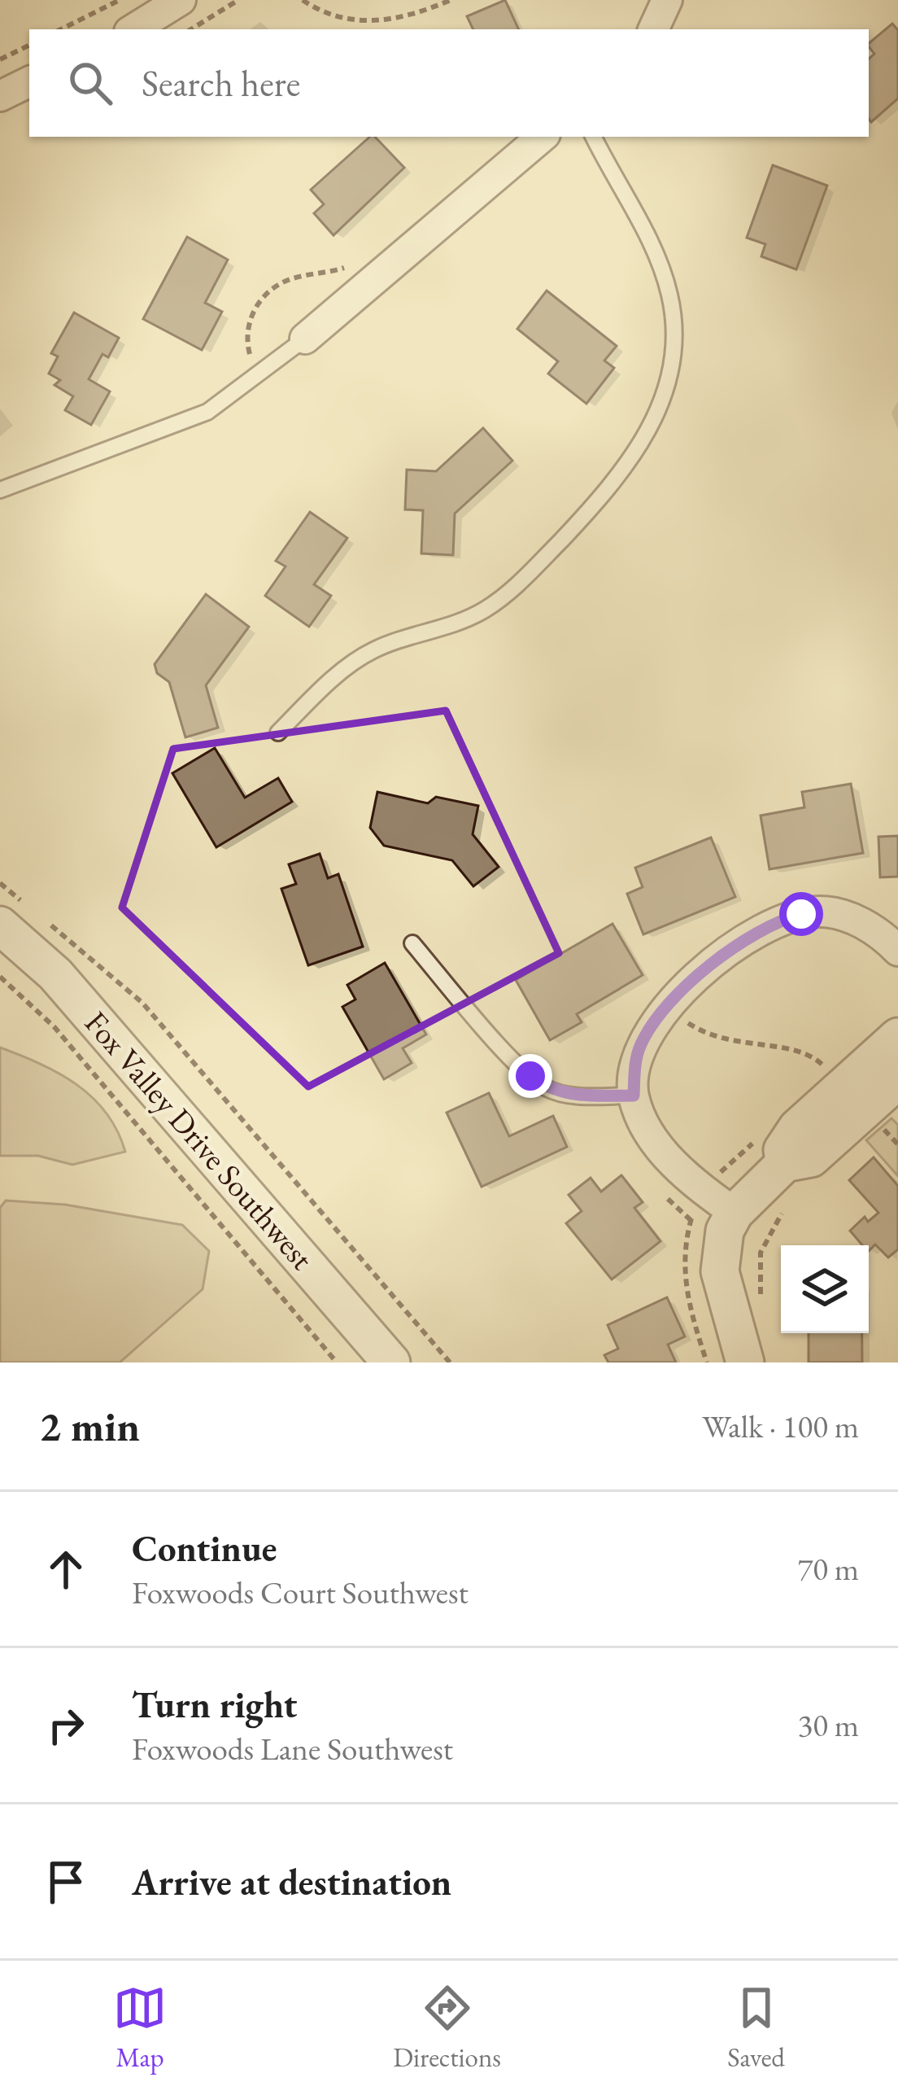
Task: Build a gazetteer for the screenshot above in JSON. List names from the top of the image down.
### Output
{
  "streets": {
    "street": ["Fox Valley Drive Southwest"]
  },
  "page": {
    "search": "Search here",
    "heading": ["2 min", "Walk · 100 m"],
    "list": [
      ["Continue", "Foxwoods Court Southwest", "70 m"],
      ["Turn right", "Foxwoods Lane Southwest", "30 m"],
      "Arrive at destination"
    ],
    "nav": ["Map", "Directions", "Saved"]
  }
}
